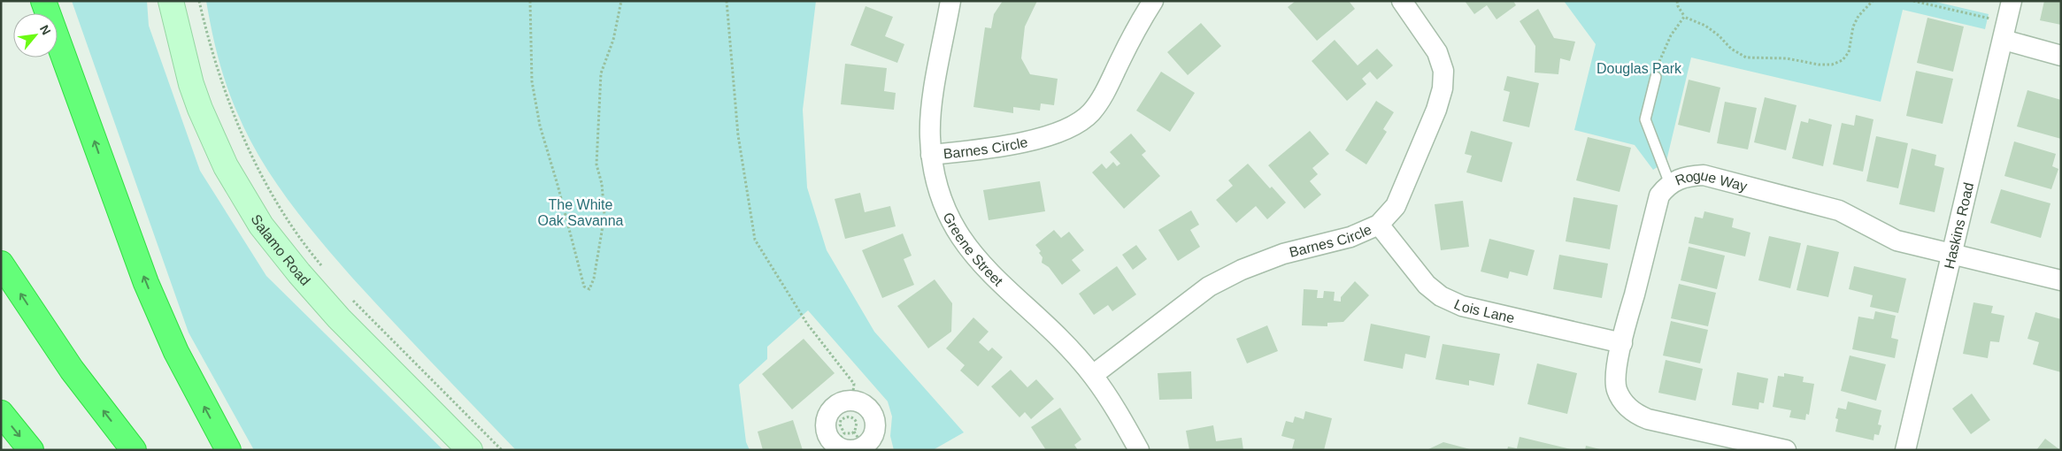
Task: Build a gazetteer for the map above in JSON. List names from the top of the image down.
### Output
{
  "streets": {
    "main road": ["Salamo Road"],
    "street": [
      "Barnes Circle",
      "Rogue Way",
      "Haskins Road",
      "Greene Street",
      "Lois Lane"
    ]
  },
  "crossings": [
    ["Barnes Circle", "Greene Street"],
    ["Barnes Circle", "Lois Lane"],
    ["Rogue Way", "Haskins Road"],
    ["Rogue Way", "Lois Lane"]
  ],
  "parks": ["Douglas Park", "The White Oak Savanna"],
  "north": "top right"
}
